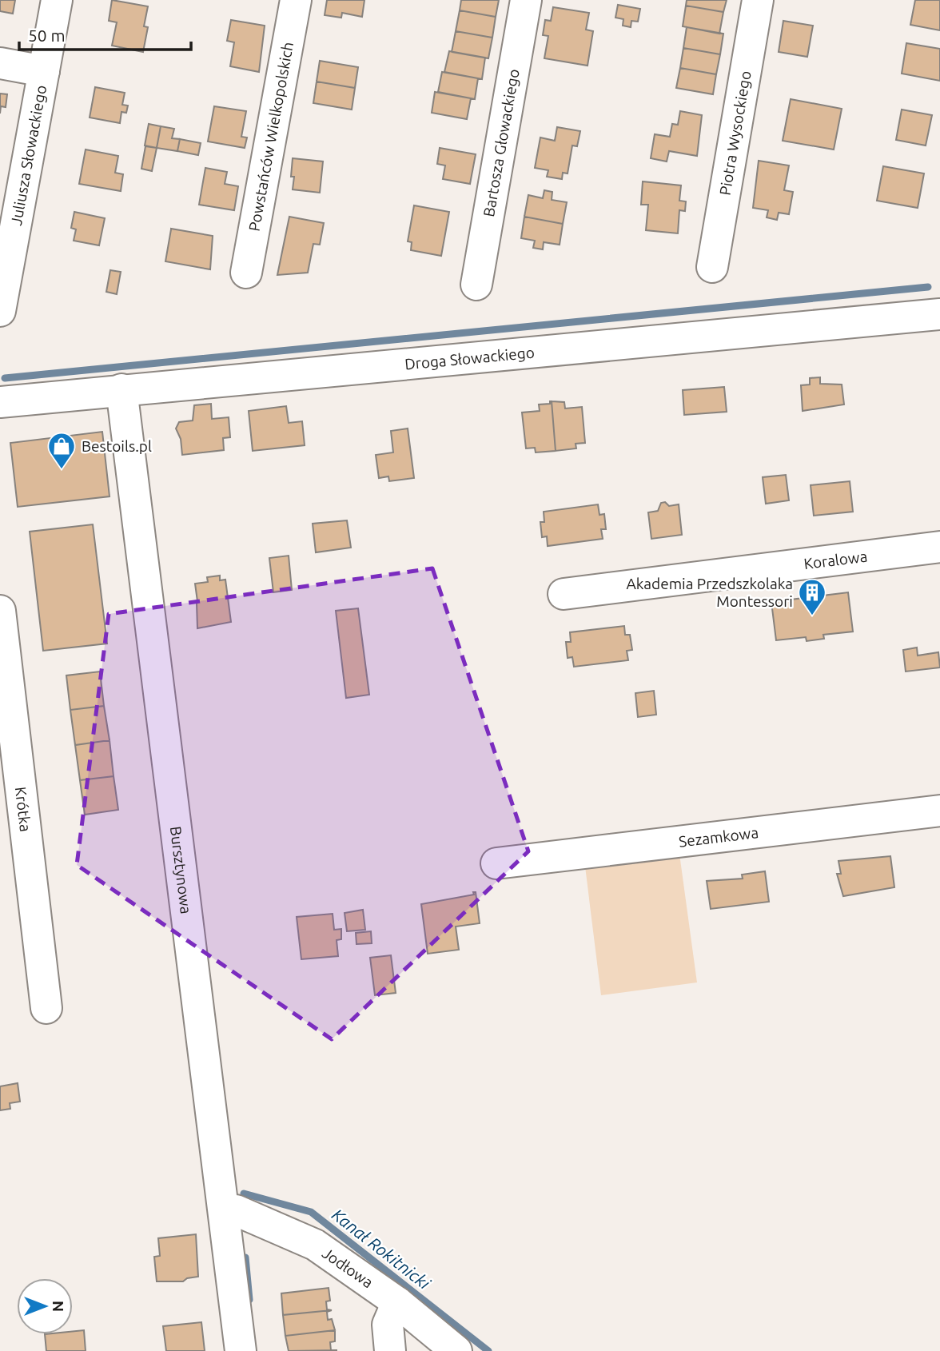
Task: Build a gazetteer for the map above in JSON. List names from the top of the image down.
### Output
{
  "streets": {
    "street": [
      "Piotra Wysockiego",
      "Powstańców Wielkopolskich",
      "Bartosza Głowackiego",
      "Juliusza Słowackiego",
      "Droga Słowackiego",
      "Koralowa",
      "Krótka",
      "Sezamkowa",
      "Bursztynowa",
      "Jodłowa"
    ]
  },
  "crossings": [
    ["Droga Słowackiego", "Bursztynowa"],
    ["Bursztynowa", "Jodłowa"]
  ],
  "water": ["Kanał Rokitnicki"],
  "places": {
    "shop": ["Bestoils.pl"],
    "building": ["Akademia Przedszkolaka Montessori"]
  },
  "scale_bar": "50 m",
  "north": "right"
}
